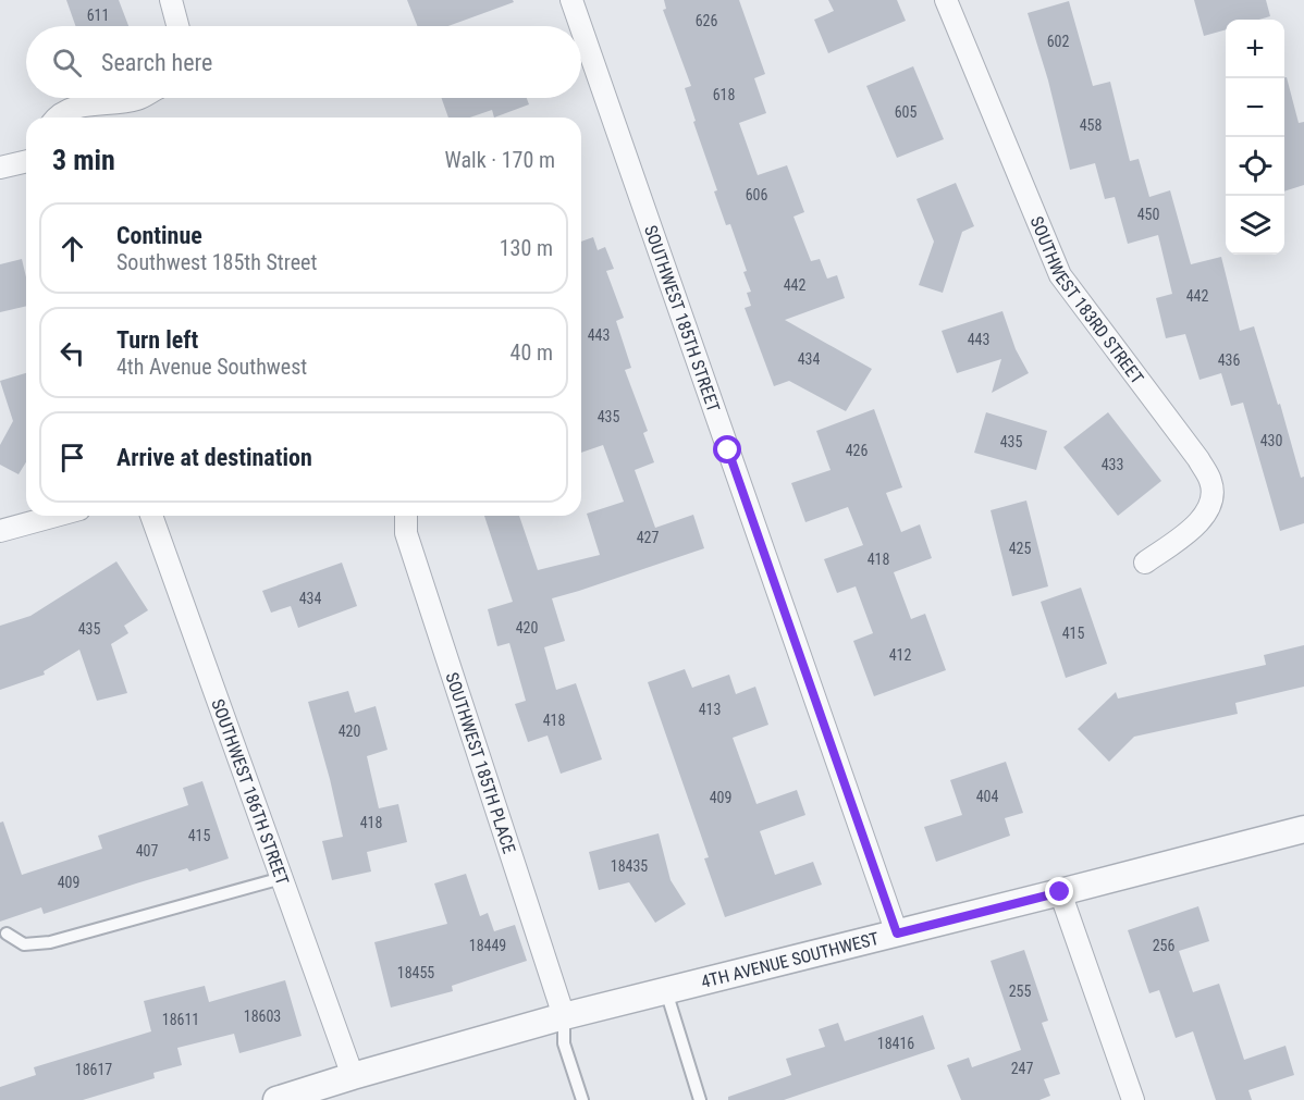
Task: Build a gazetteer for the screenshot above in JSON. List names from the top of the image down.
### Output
{
  "streets": {
    "street": [
      "SOUTHWEST 183RD STREET",
      "SOUTHWEST 185TH STREET",
      "SOUTHWEST 185TH PLACE",
      "SOUTHWEST 186TH STREET",
      "4TH AVENUE SOUTHWEST"
    ]
  },
  "crossings": [
    ["SOUTHWEST 185TH STREET", "4TH AVENUE SOUTHWEST"],
    ["SOUTHWEST 185TH PLACE", "4TH AVENUE SOUTHWEST"],
    ["SOUTHWEST 186TH STREET", "4TH AVENUE SOUTHWEST"]
  ],
  "house_numbers": [
    "611",
    "626",
    "602",
    "618",
    "605",
    "458",
    "606",
    "450",
    "442",
    "442",
    "443",
    "443",
    "434",
    "436",
    "435",
    "430",
    "435",
    "426",
    "433",
    "427",
    "425",
    "418",
    "434",
    "420",
    "435",
    "415",
    "412",
    "413",
    "418",
    "420",
    "404",
    "409",
    "418",
    "415",
    "407",
    "18435",
    "409",
    "18449",
    "256",
    "18455",
    "255",
    "18603",
    "18611",
    "18416",
    "247",
    "18617"
  ],
  "page": {
    "map_buttons": ["+", "−"],
    "search": "Search here",
    "heading": ["3 min", "Walk · 170 m"],
    "list": [
      ["Continue", "Southwest 185th Street", "130 m"],
      ["Turn left", "4th Avenue Southwest", "40 m"],
      "Arrive at destination"
    ]
  }
}
